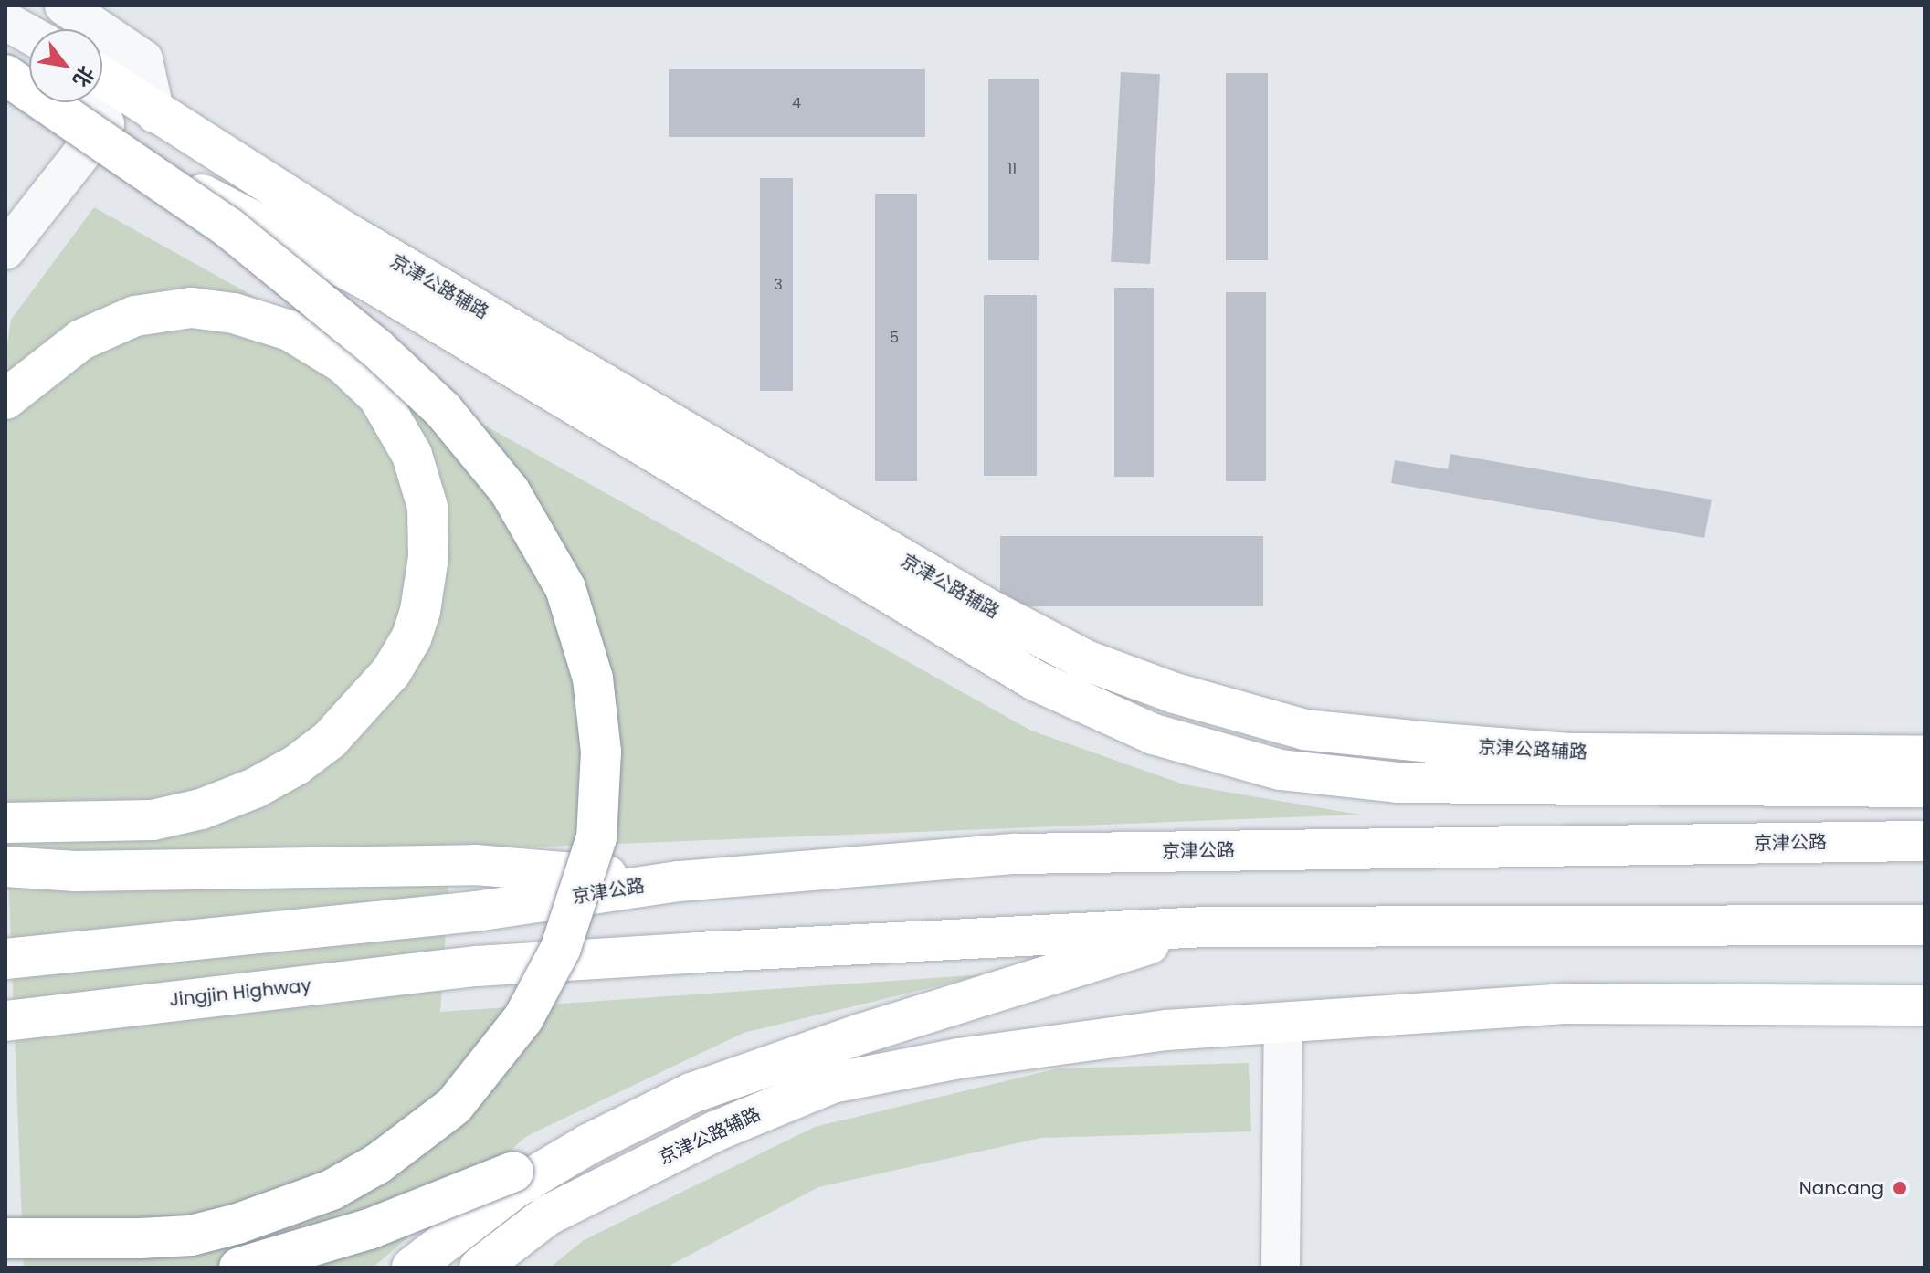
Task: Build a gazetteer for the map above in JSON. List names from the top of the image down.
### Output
{
  "streets": {
    "main road": ["京津公路辅路", "京津公路", "Jingjin Highway"]
  },
  "places": ["Nancang"],
  "house_numbers": [
    "4",
    "11",
    "3",
    "5"
  ],
  "north": "bottom right"
}
